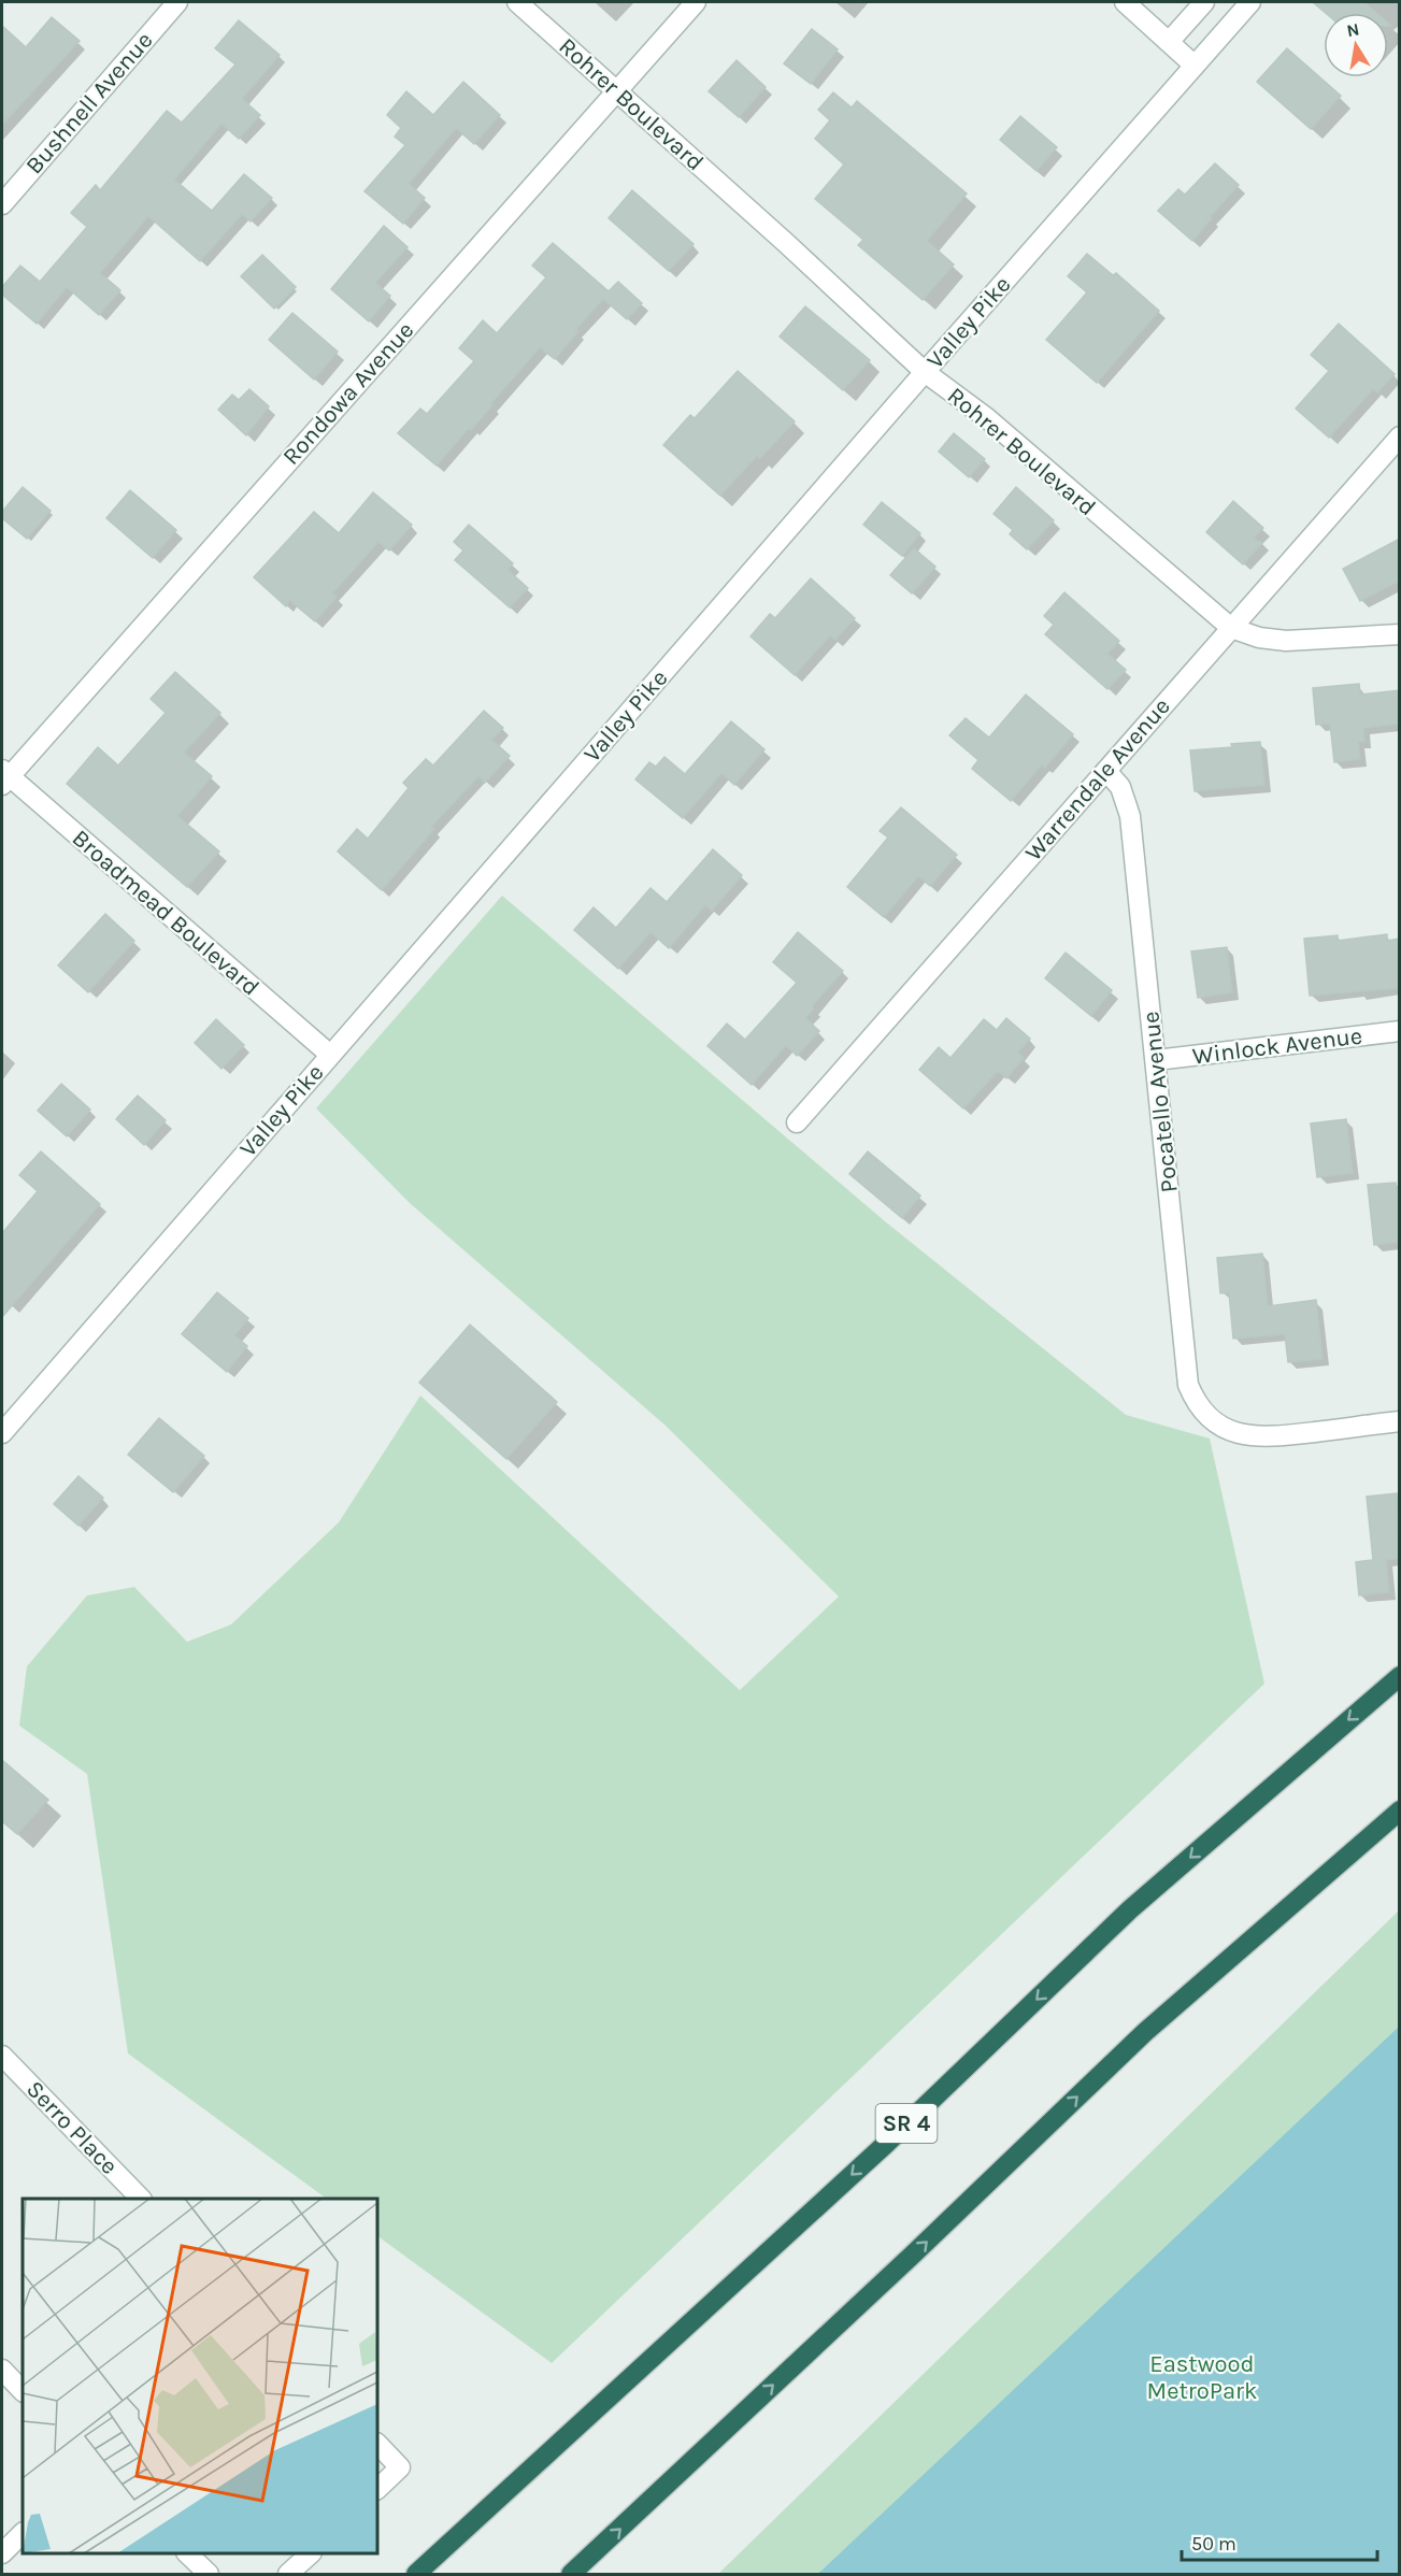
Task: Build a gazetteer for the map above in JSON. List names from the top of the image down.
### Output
{
  "streets": {
    "highway": ["SR 4"],
    "street": [
      "Bushnell Avenue",
      "Rohrer Boulevard",
      "Valley Pike",
      "Rondowa Avenue",
      "Warrendale Avenue",
      "Broadmead Boulevard",
      "Winlock Avenue",
      "Pocatello Avenue",
      "Serro Place"
    ]
  },
  "crossings": [
    ["Rohrer Boulevard", "Valley Pike"],
    ["Rohrer Boulevard", "Rondowa Avenue"],
    ["Rohrer Boulevard", "Warrendale Avenue"],
    ["Valley Pike", "Broadmead Boulevard"],
    ["Rondowa Avenue", "Broadmead Boulevard"],
    ["Warrendale Avenue", "Pocatello Avenue"],
    ["Winlock Avenue", "Pocatello Avenue"]
  ],
  "parks": ["Eastwood MetroPark"],
  "scale_bar": "50 m",
  "north": "top"
}
